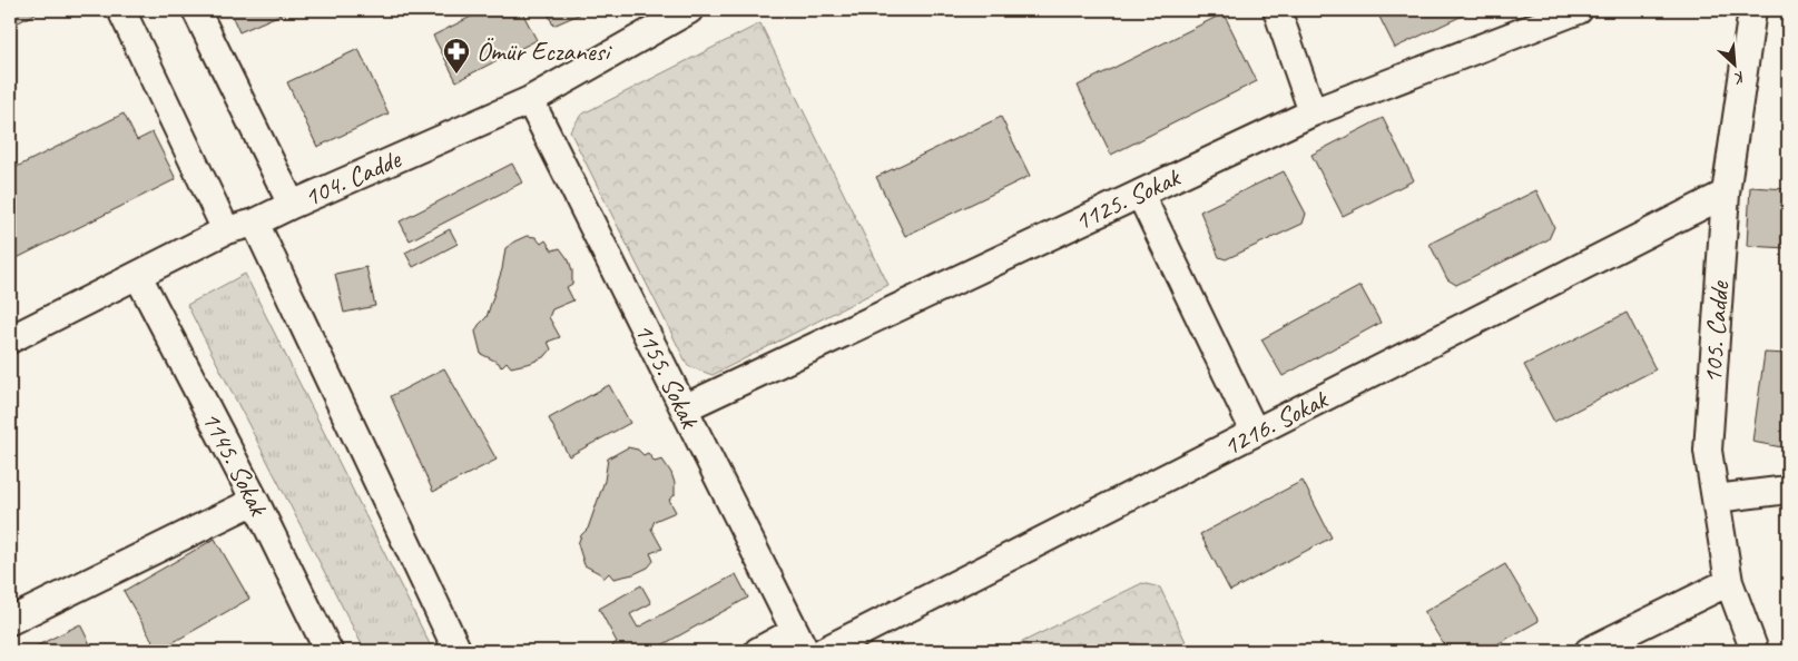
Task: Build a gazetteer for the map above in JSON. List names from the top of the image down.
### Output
{
  "streets": {
    "street": [
      "104. Cadde",
      "1125. Sokak",
      "105. Cadde",
      "1155. Sokak",
      "1216. Sokak",
      "1145. Sokak"
    ]
  },
  "crossings": [
    ["104. Cadde", "1155. Sokak"],
    ["104. Cadde", "1145. Sokak"],
    ["1125. Sokak", "1155. Sokak"],
    ["105. Cadde", "1216. Sokak"]
  ],
  "places": {
    "pharmacy": ["Ömür Eczanesi"]
  },
  "north": "bottom right"
}
